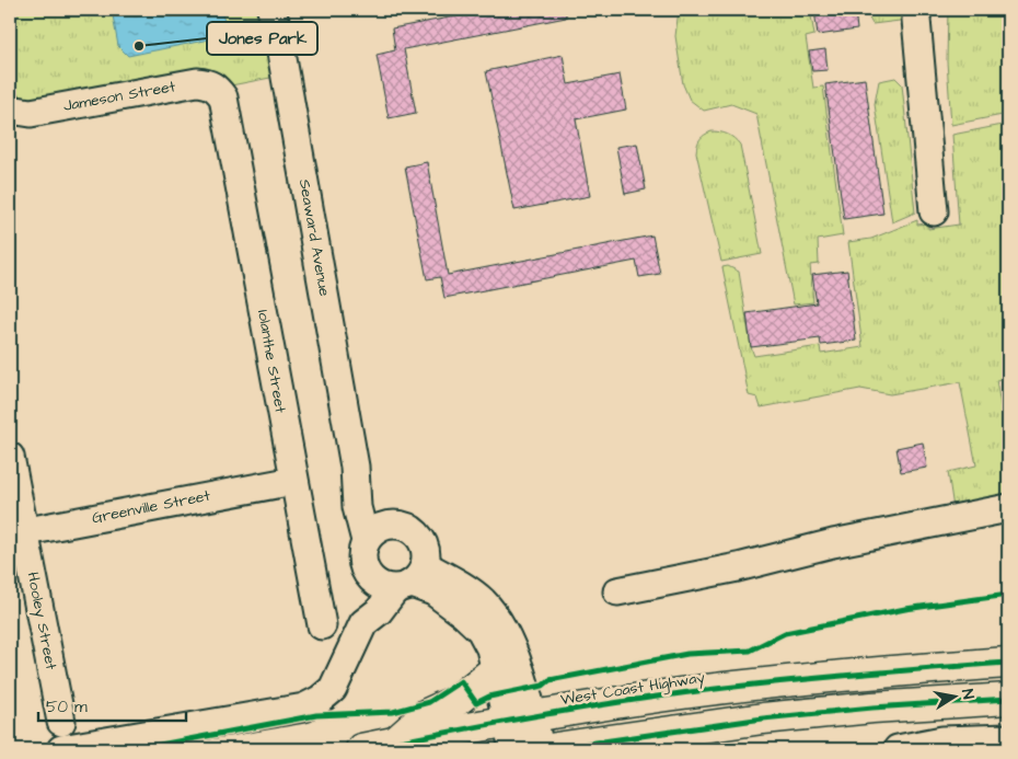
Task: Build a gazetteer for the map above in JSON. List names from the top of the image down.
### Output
{
  "streets": {
    "highway": ["West Coast Highway"],
    "street": [
      "Jameson Street",
      "Seaward Avenue",
      "Iolanthe Street",
      "Greenville Street",
      "Hooley Street"
    ]
  },
  "crossings": [
    ["Jameson Street", "Iolanthe Street"],
    ["Iolanthe Street", "Greenville Street"],
    ["Greenville Street", "Hooley Street"]
  ],
  "places": ["Jones Park"],
  "scale_bar": "50 m",
  "north": "right"
}
